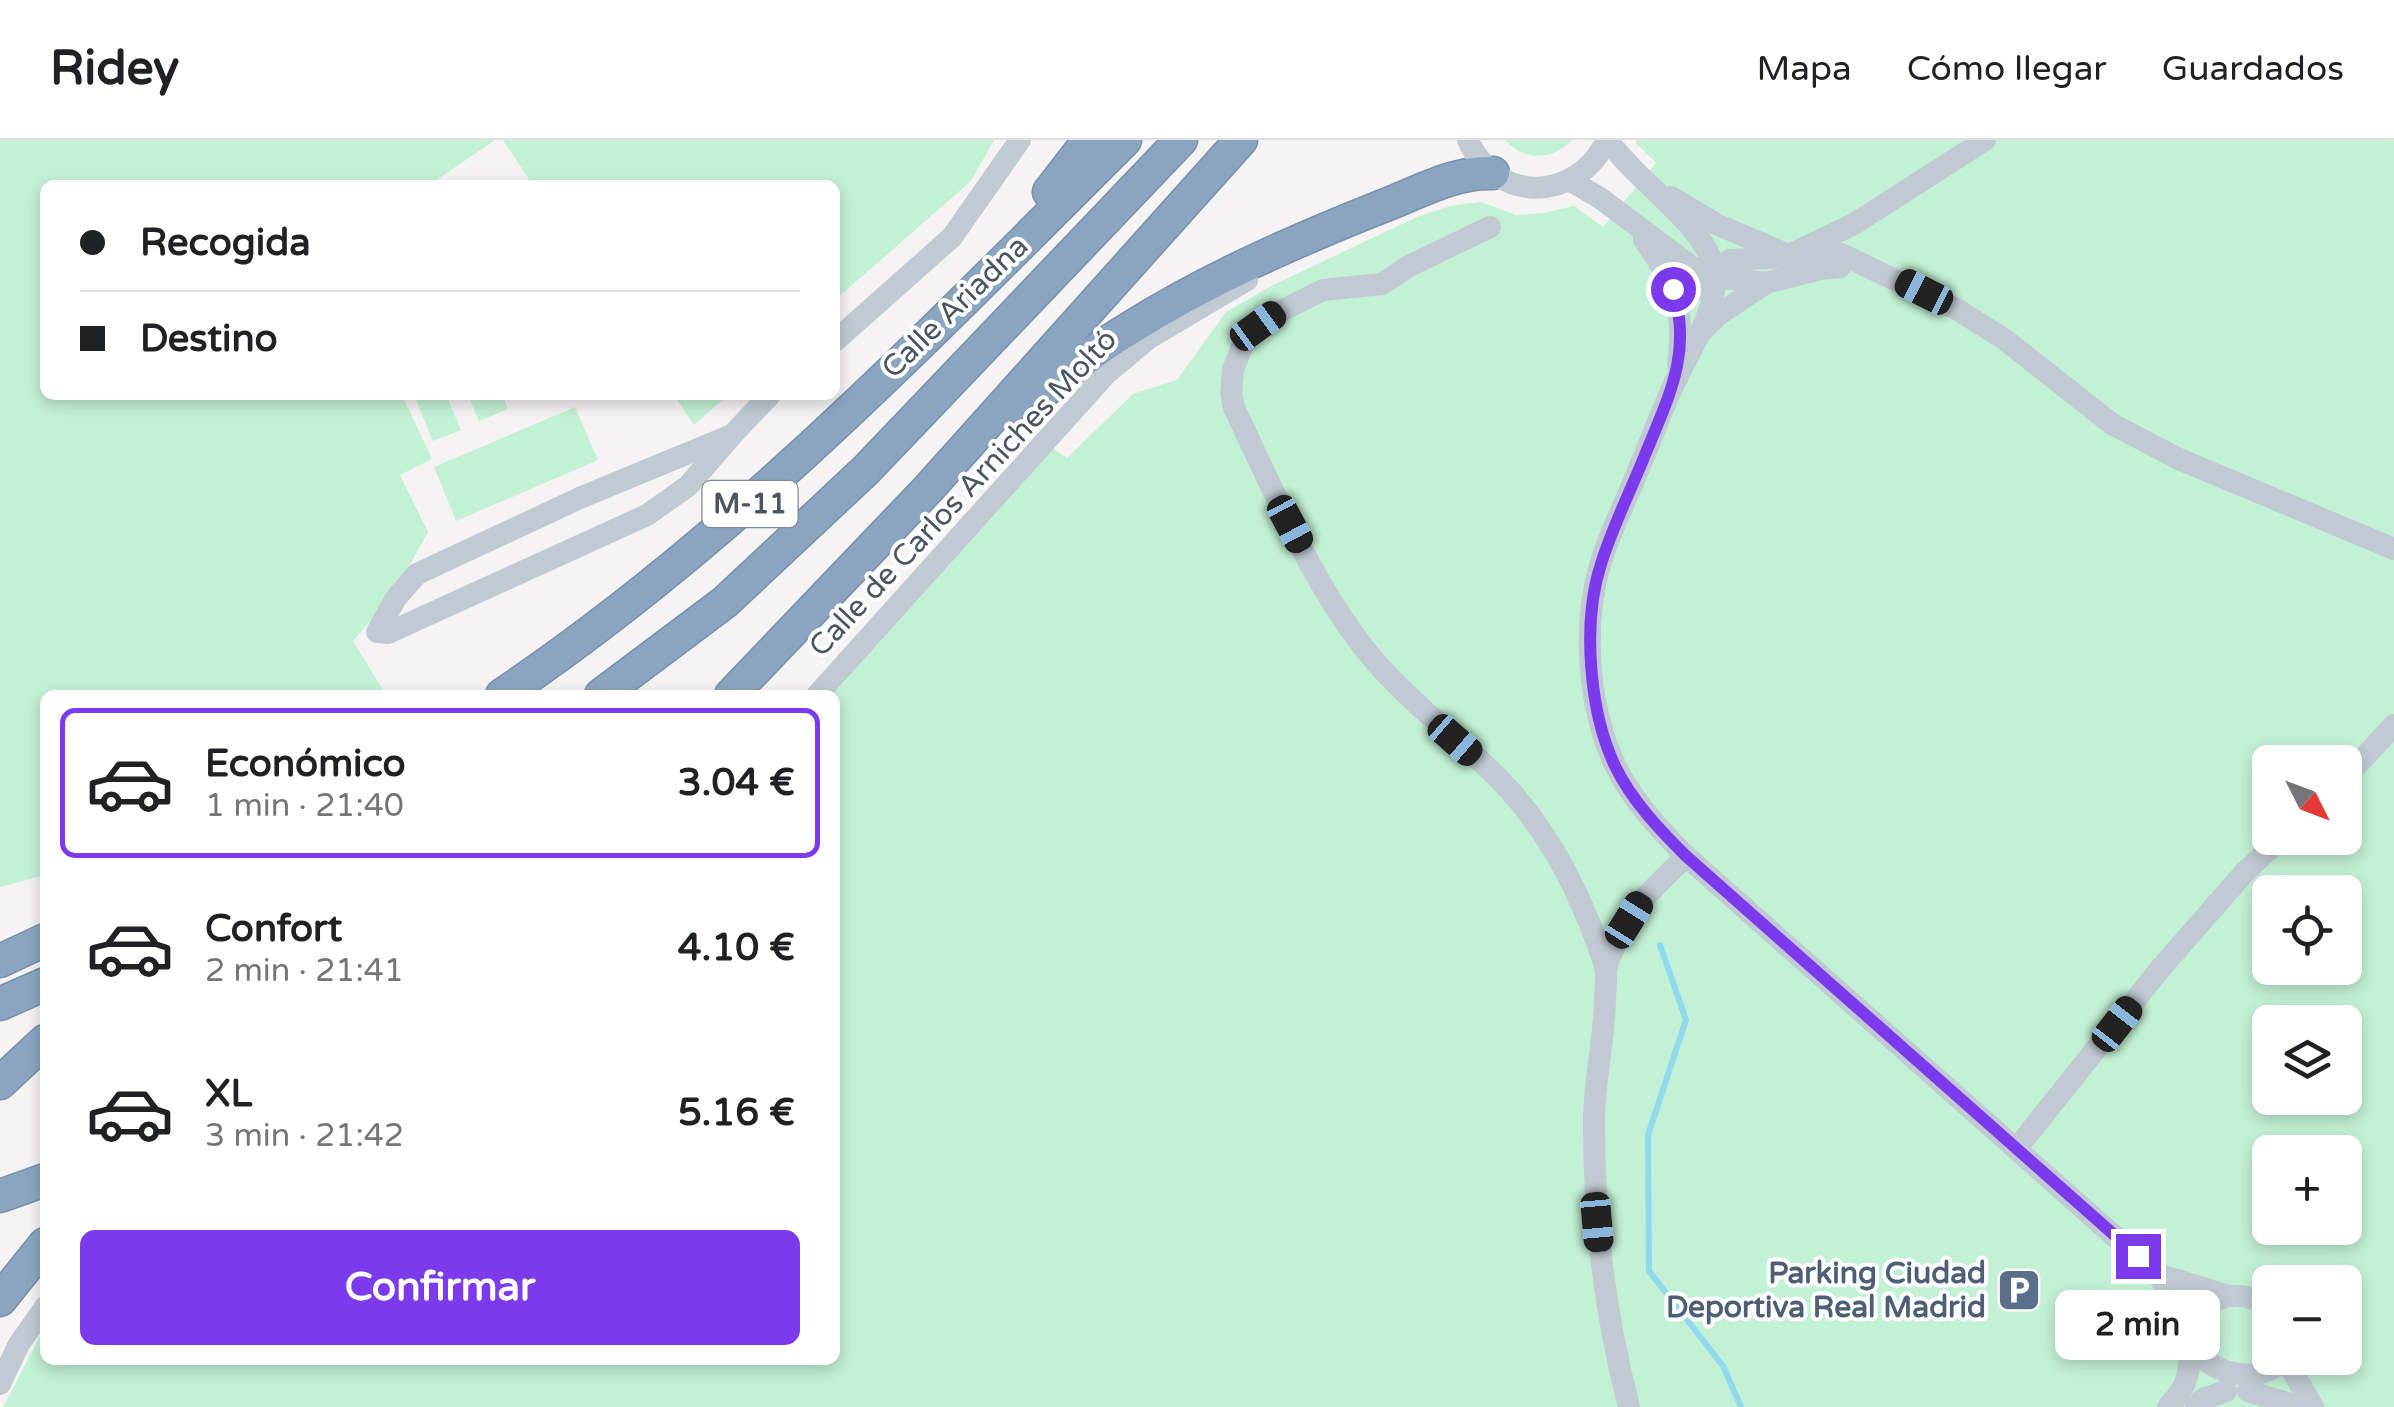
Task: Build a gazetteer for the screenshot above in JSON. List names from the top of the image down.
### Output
{
  "streets": {
    "highway": ["Calle Ariadna", "M-11"],
    "street": ["Calle de Carlos Arniches Moltó"]
  },
  "places": {
    "parking": ["Parking Ciudad Deportiva Real Madrid"]
  },
  "north": "bottom right",
  "page": {
    "header": "Ridey",
    "nav": ["Mapa", "Cómo llegar", "Guardados"],
    "banner": ["Recogida", "Destino"],
    "list": [
      {
        "name": "Económico",
        "note": "1 min · 21:40",
        "value": "3.04 €"
      },
      {
        "name": "Confort",
        "note": "2 min · 21:41",
        "value": "4.10 €"
      },
      {
        "name": "XL",
        "note": "3 min · 21:42",
        "value": "5.16 €"
      }
    ],
    "map_buttons": ["+", "−"],
    "buttons": "Confirmar",
    "bubble": "2 min"
  }
}
